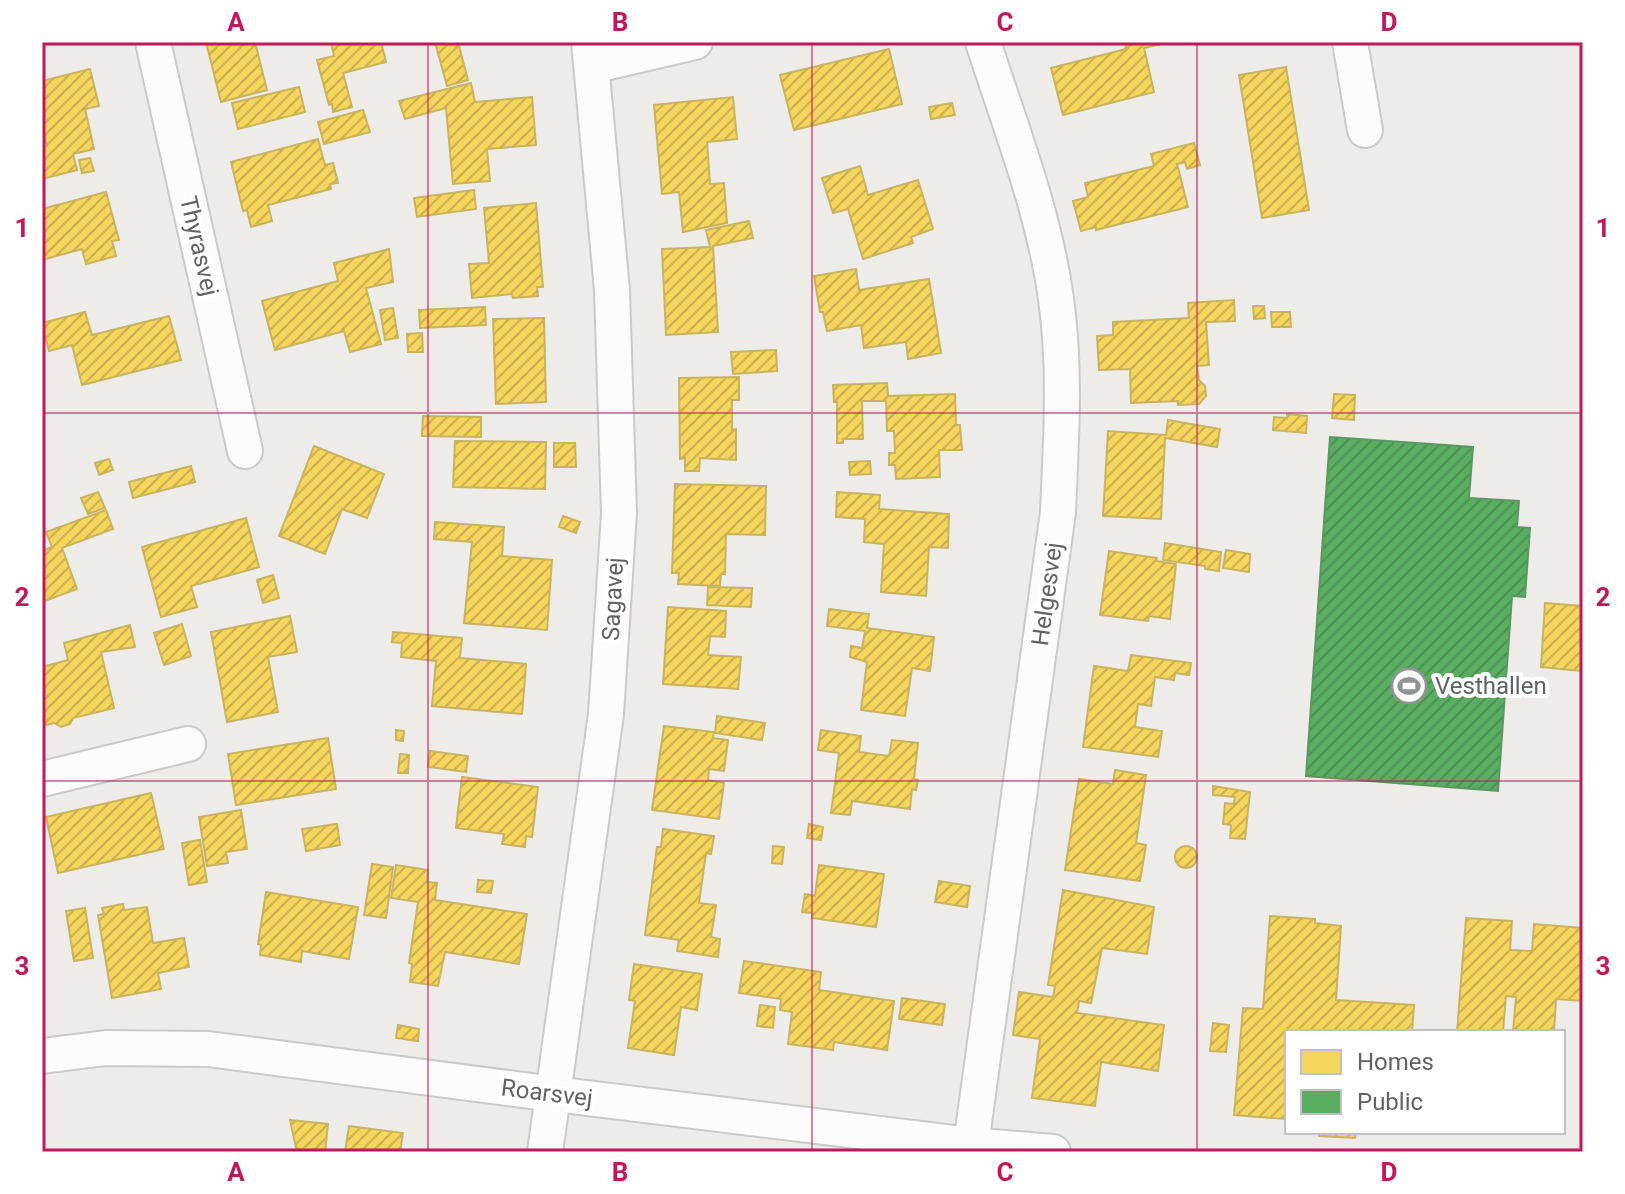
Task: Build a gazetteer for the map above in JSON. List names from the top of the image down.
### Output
{
  "streets": {
    "street": [
      "Thyrasvej",
      "Helgesvej",
      "Sagavej",
      "Roarsvej"
    ]
  },
  "crossings": [
    ["Helgesvej", "Roarsvej"],
    ["Sagavej", "Roarsvej"]
  ],
  "places": {
    "sports": ["Vesthallen"]
  },
  "legend": ["Homes", "Public"],
  "grid": {
    "columns": [
      "A",
      "B",
      "C",
      "D"
    ],
    "rows": ["1", "2", "3"]
  }
}
